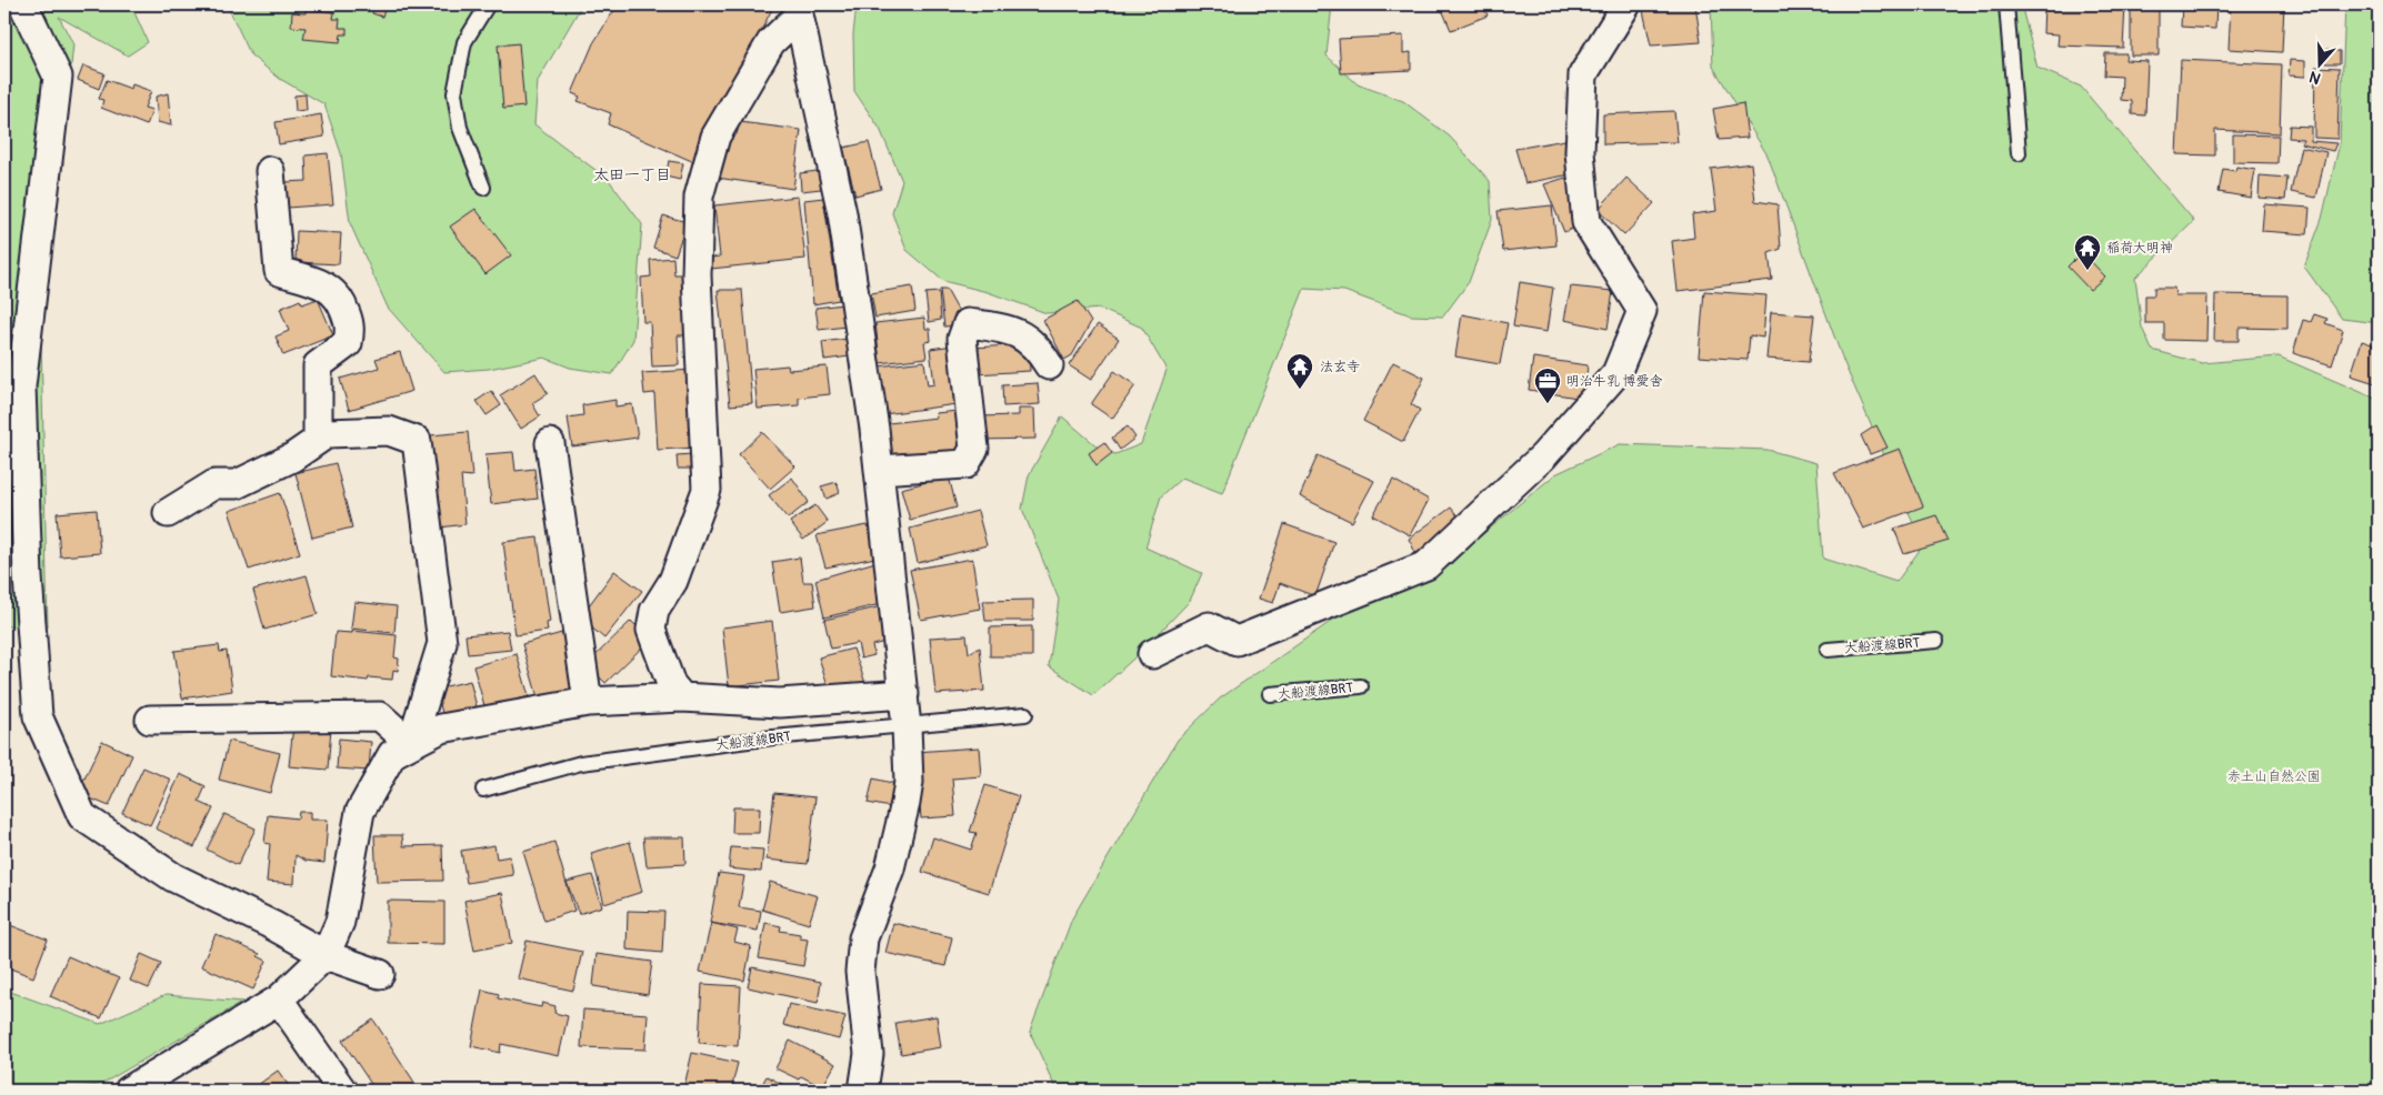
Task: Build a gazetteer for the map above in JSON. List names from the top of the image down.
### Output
{
  "streets": {
    "lane": ["大船渡線BRT"]
  },
  "districts": ["太田一丁目"],
  "parks": ["赤土山自然公園"],
  "places": {
    "temple": ["稲荷大明神", "法玄寺"],
    "office": ["明治牛乳 博愛舎"]
  },
  "north": "bottom"
}
